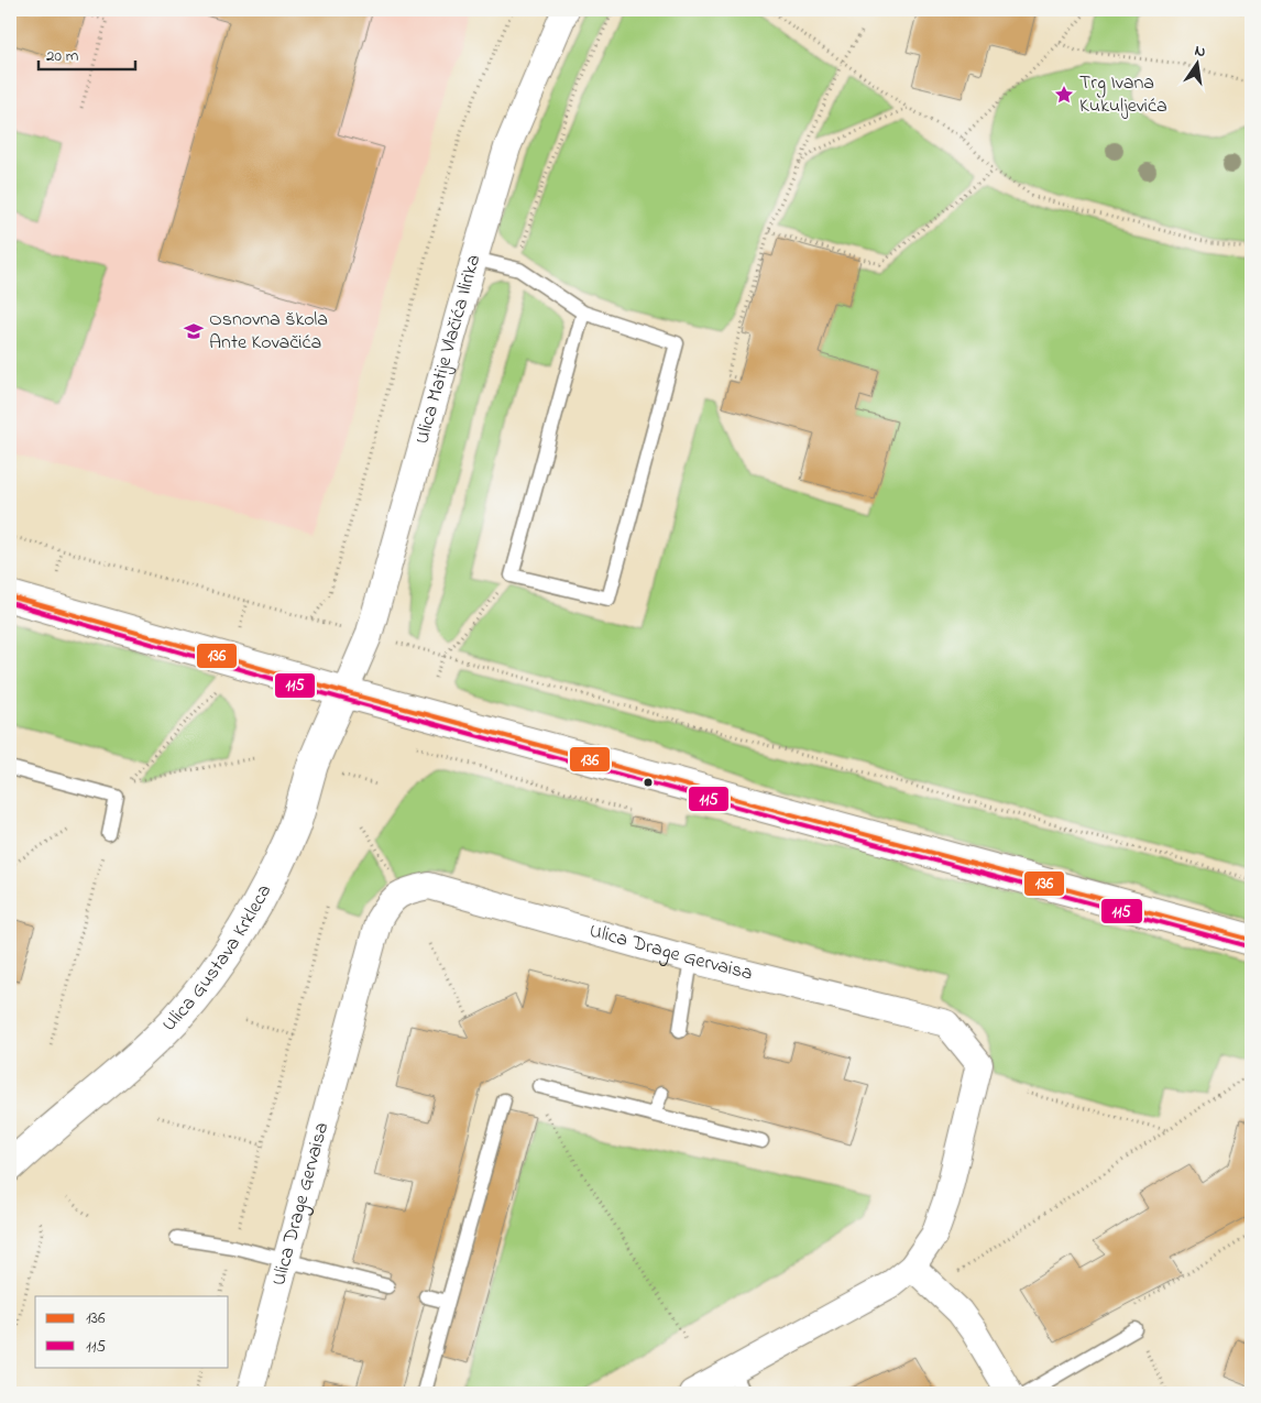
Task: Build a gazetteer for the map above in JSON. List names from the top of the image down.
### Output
{
  "streets": {
    "street": ["Ulica Matije Vlačića Ilirika", "Ulica Drage Gervaisa", "Ulica Gustava Krkleca"]
  },
  "crossings": [
    ["Ulica Matije Vlačića Ilirika", "Ulica Gustava Krkleca"]
  ],
  "places": {
    "place": ["Trg Ivana Kukuljevića"],
    "school or university": ["Osnovna škola Ante Kovačića"]
  },
  "lines": ["transit line 136", "transit line 115"],
  "legend": ["136", "115"],
  "scale_bar": "20 m",
  "north": "top"
}
